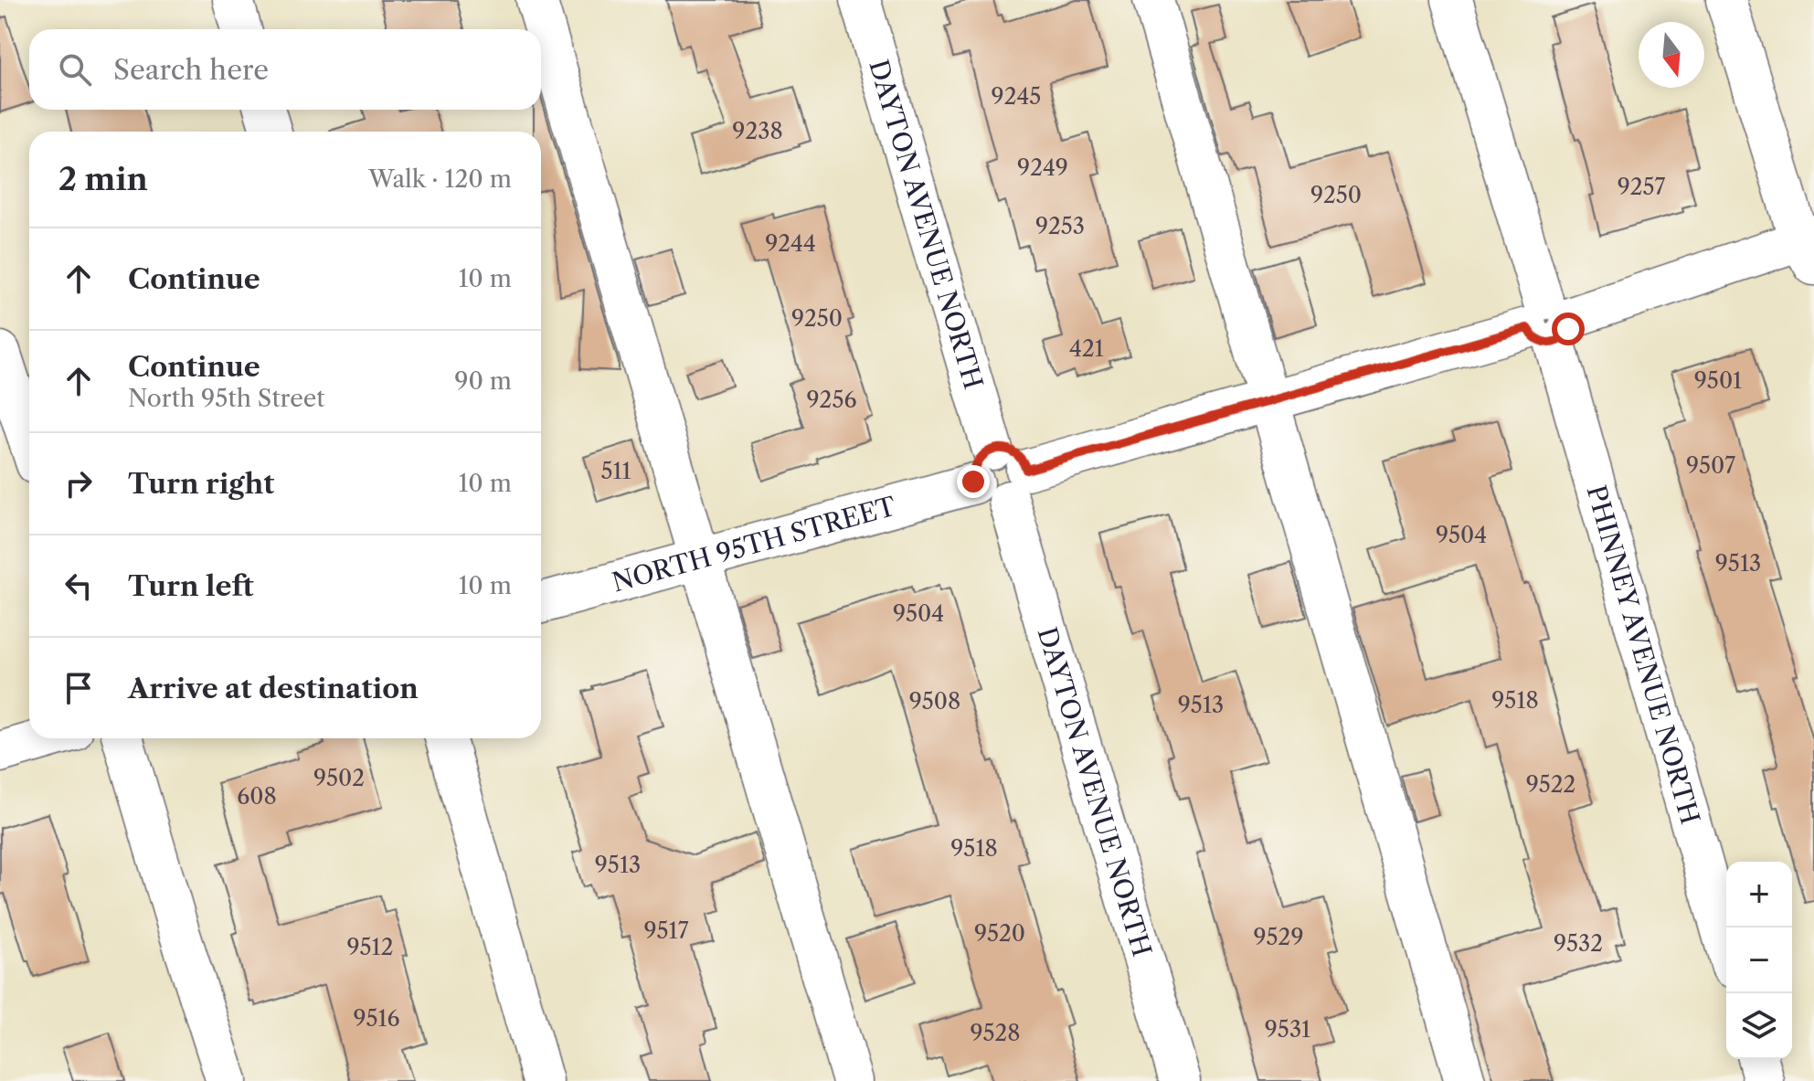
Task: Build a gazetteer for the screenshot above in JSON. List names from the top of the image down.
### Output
{
  "streets": {
    "street": ["DAYTON AVENUE NORTH", "NORTH 95TH STREET", "PHINNEY AVENUE NORTH"]
  },
  "crossings": [
    ["DAYTON AVENUE NORTH", "NORTH 95TH STREET"]
  ],
  "house_numbers": [
    "9245",
    "9238",
    "9249",
    "9257",
    "9250",
    "9253",
    "9244",
    "9250",
    "421",
    "9501",
    "9256",
    "9507",
    "511",
    "9504",
    "9513",
    "9504",
    "9518",
    "9508",
    "9513",
    "9502",
    "9522",
    "608",
    "9518",
    "9513",
    "9517",
    "9520",
    "9529",
    "9532",
    "9512",
    "9516",
    "9531",
    "9528"
  ],
  "north": "bottom",
  "page": {
    "search": "Search here",
    "heading": ["2 min", "Walk · 120 m"],
    "list": [
      ["Continue", "10 m"],
      ["Continue", "North 95th Street", "90 m"],
      ["Turn right", "10 m"],
      ["Turn left", "10 m"],
      "Arrive at destination"
    ],
    "map_buttons": ["+", "−"]
  }
}
